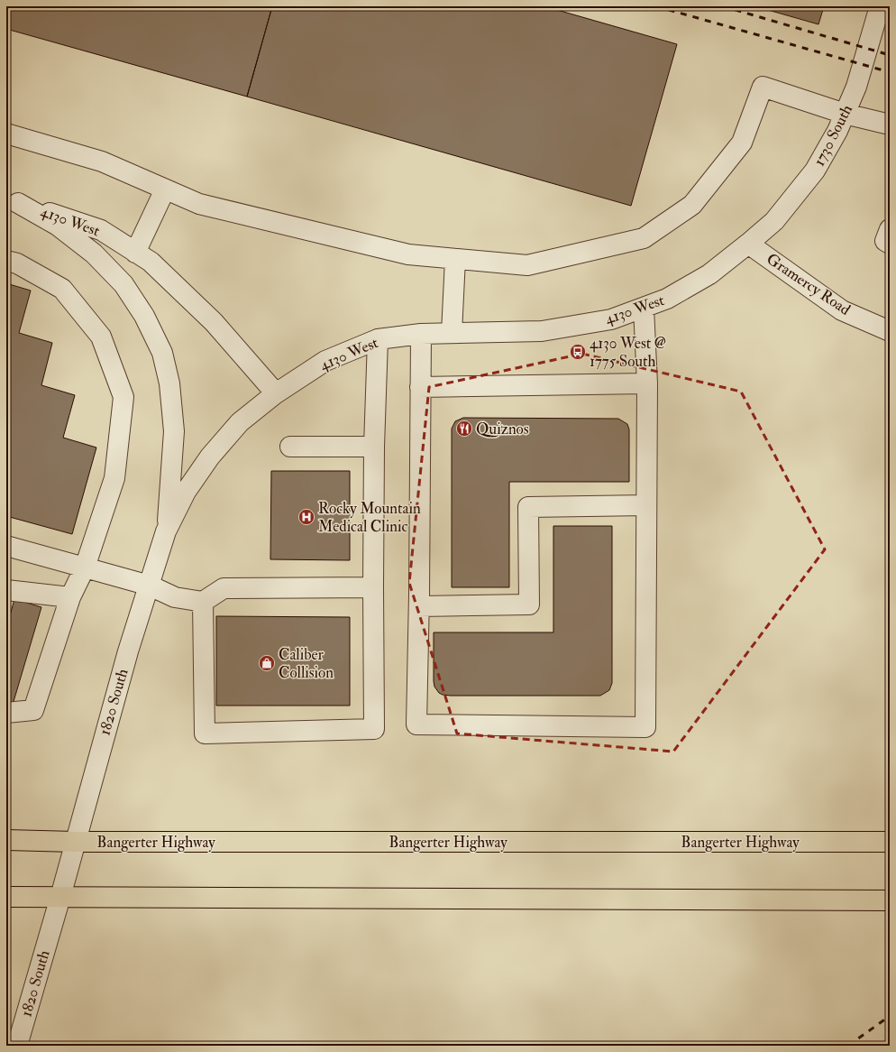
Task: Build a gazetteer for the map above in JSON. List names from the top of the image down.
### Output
{
  "streets": {
    "highway": ["Bangerter Highway"],
    "street": [
      "1730 South",
      "4130 West",
      "Gramercy Road",
      "1820 South"
    ]
  },
  "crossings": [
    ["1730 South", "4130 West"],
    ["1730 South", "Gramercy Road"],
    ["4130 West", "Gramercy Road"],
    ["4130 West", "1820 South"],
    ["1820 South", "Bangerter Highway"]
  ],
  "places": {
    "bus stop": ["4130 West @ 1775 South"],
    "restaurant": ["Quiznos"],
    "hospital": ["Rocky Mountain Medical Clinic"],
    "shop": ["Caliber Collision"]
  }
}
